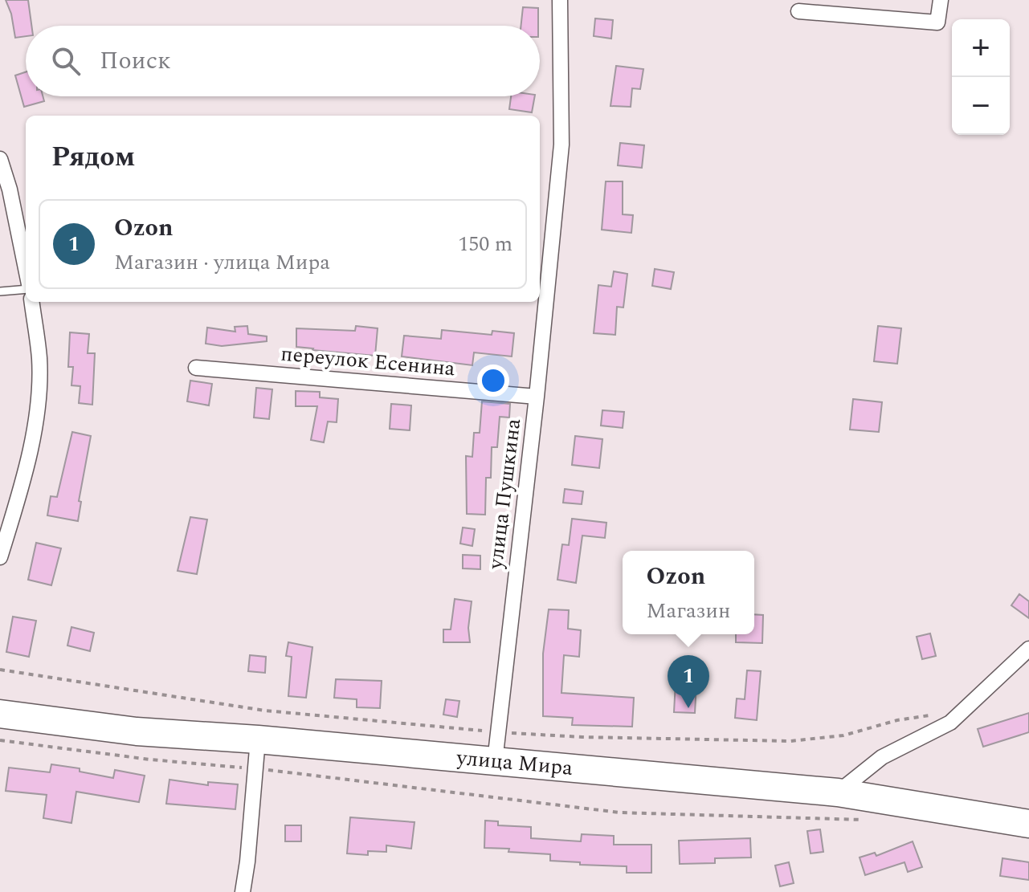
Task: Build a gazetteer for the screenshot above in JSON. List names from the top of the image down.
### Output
{
  "streets": {
    "highway": ["улица Мира"],
    "street": ["переулок Есенина", "улица Пушкина"]
  },
  "crossings": [
    ["переулок Есенина", "улица Пушкина"],
    ["улица Пушкина", "улица Мира"]
  ],
  "page": {
    "map_buttons": ["+", "−"],
    "search": "Поиск",
    "heading": "Рядом",
    "list": [
      {
        "mark": "1",
        "name": "Ozon",
        "note": "Магазин · улица Мира",
        "value": "150 m"
      }
    ],
    "popup": ["Ozon", "Магазин"],
    "pins": "1"
  }
}
